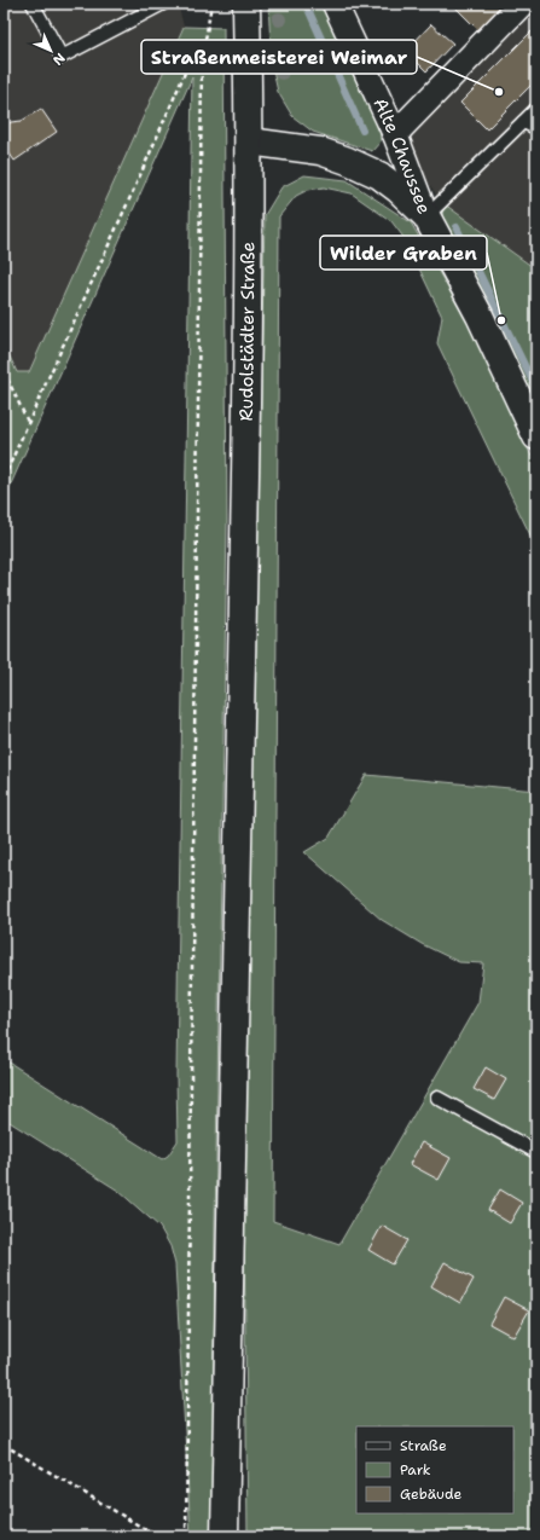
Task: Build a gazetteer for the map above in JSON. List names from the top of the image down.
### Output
{
  "streets": {
    "main road": ["Alte Chaussee", "Rudolstädter Straße"]
  },
  "places": ["Straßenmeisterei Weimar", "Wilder Graben"],
  "legend": ["Straße", "Park", "Gebäude"],
  "north": "bottom right"
}
